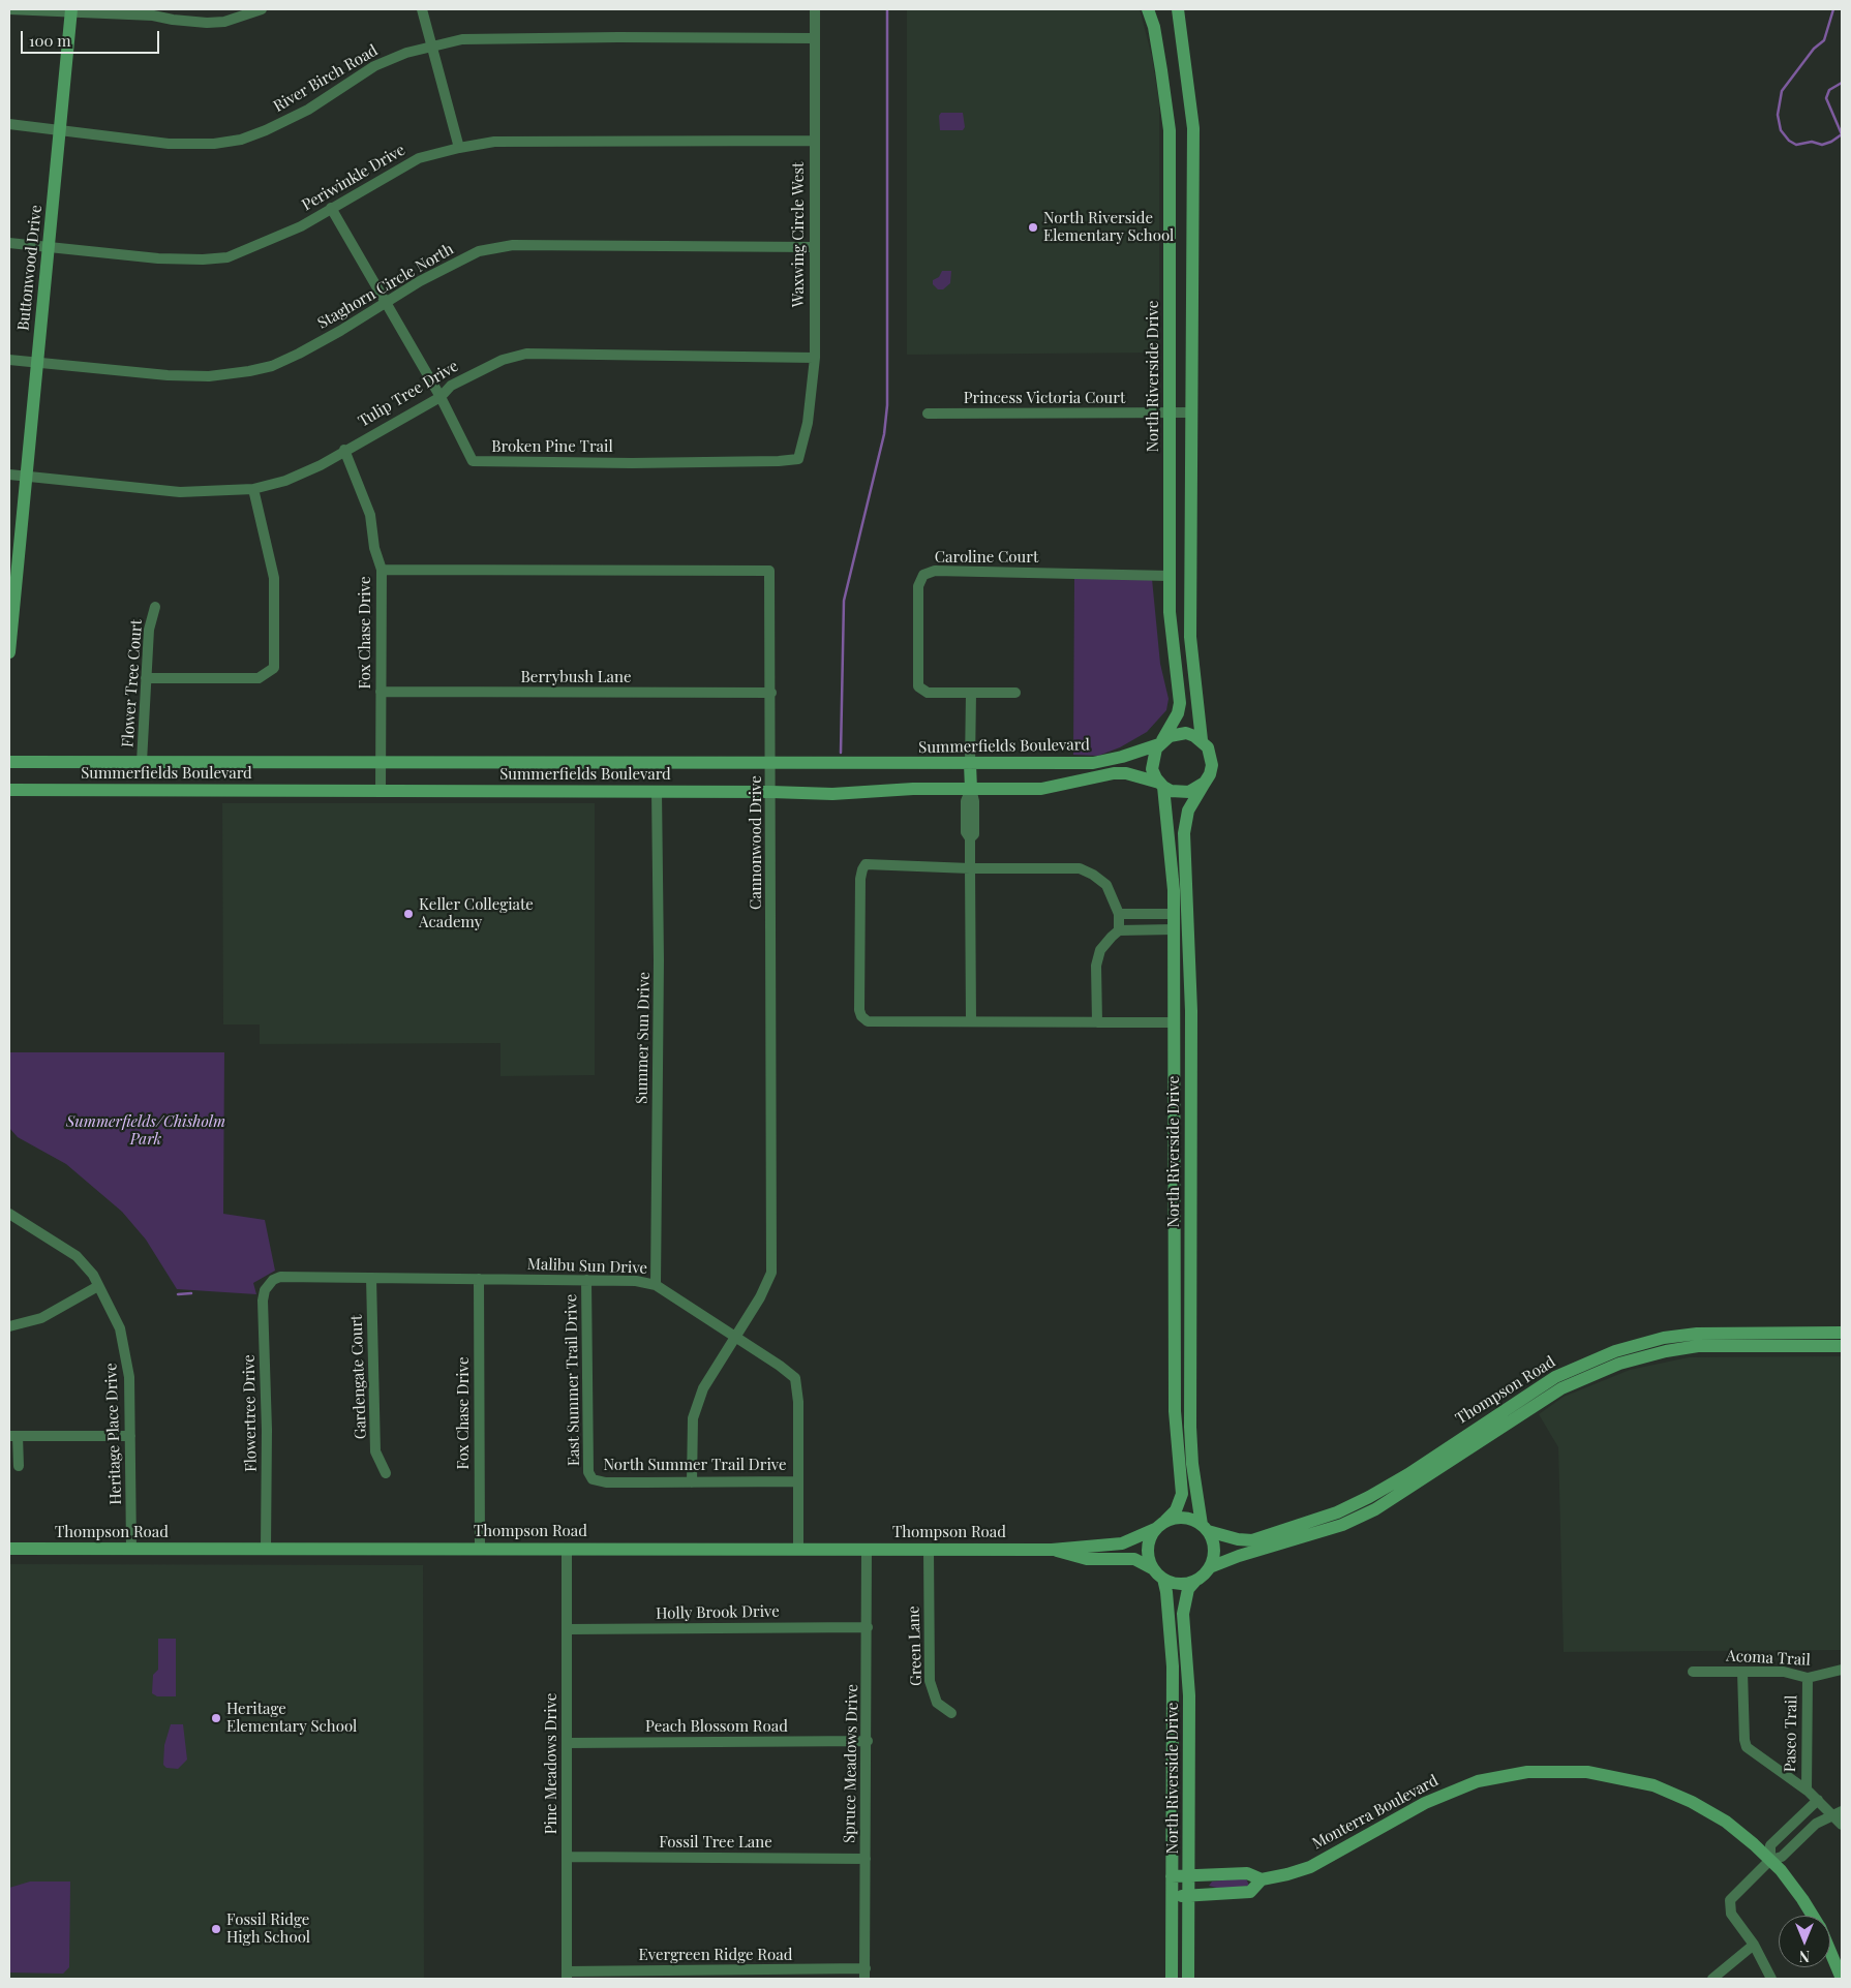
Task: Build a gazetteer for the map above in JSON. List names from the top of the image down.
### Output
{
  "streets": {
    "street": [
      "River Birch Road",
      "Periwinkle Drive",
      "Waxwing Circle West",
      "Buttonwood Drive",
      "Staghorn Circle North",
      "North Riverside Drive",
      "Tulip Tree Drive",
      "Princess Victoria Court",
      "Broken Pine Trail",
      "Caroline Court",
      "Fox Chase Drive",
      "Berrybush Lane",
      "Flower Tree Court",
      "Summerfields Boulevard",
      "Cannonwood Drive",
      "Summer Sun Drive",
      "Malibu Sun Drive",
      "Gardengate Court",
      "East Summer Trail Drive",
      "Thompson Road",
      "Flowertree Drive",
      "Heritage Place Drive",
      "North Summer Trail Drive",
      "Holly Brook Drive",
      "Green Lane",
      "Acoma Trail",
      "Peach Blossom Road",
      "Paseo Trail",
      "Pine Meadows Drive",
      "Spruce Meadows Drive",
      "Monterra Boulevard",
      "Fossil Tree Lane",
      "Evergreen Ridge Road"
    ]
  },
  "crossings": [
    ["River Birch Road", "Waxwing Circle West"],
    ["River Birch Road", "Buttonwood Drive"],
    ["Periwinkle Drive", "Waxwing Circle West"],
    ["Periwinkle Drive", "Buttonwood Drive"],
    ["Periwinkle Drive", "Broken Pine Trail"],
    ["Waxwing Circle West", "Staghorn Circle North"],
    ["Waxwing Circle West", "Tulip Tree Drive"],
    ["Waxwing Circle West", "Broken Pine Trail"],
    ["Buttonwood Drive", "Staghorn Circle North"],
    ["Buttonwood Drive", "Tulip Tree Drive"],
    ["Staghorn Circle North", "Broken Pine Trail"],
    ["North Riverside Drive", "Princess Victoria Court"],
    ["North Riverside Drive", "Caroline Court"],
    ["North Riverside Drive", "Summerfields Boulevard"],
    ["North Riverside Drive", "Thompson Road"],
    ["North Riverside Drive", "Monterra Boulevard"],
    ["Tulip Tree Drive", "Broken Pine Trail"],
    ["Tulip Tree Drive", "Fox Chase Drive"],
    ["Fox Chase Drive", "Berrybush Lane"],
    ["Fox Chase Drive", "Summerfields Boulevard"],
    ["Fox Chase Drive", "Cannonwood Drive"],
    ["Fox Chase Drive", "Malibu Sun Drive"],
    ["Fox Chase Drive", "Thompson Road"],
    ["Berrybush Lane", "Cannonwood Drive"],
    ["Flower Tree Court", "Summerfields Boulevard"],
    ["Summerfields Boulevard", "Cannonwood Drive"],
    ["Summerfields Boulevard", "Summer Sun Drive"],
    ["Cannonwood Drive", "Malibu Sun Drive"],
    ["Cannonwood Drive", "North Summer Trail Drive"],
    ["Summer Sun Drive", "Malibu Sun Drive"],
    ["Malibu Sun Drive", "Gardengate Court"],
    ["Malibu Sun Drive", "East Summer Trail Drive"],
    ["Malibu Sun Drive", "Thompson Road"],
    ["Malibu Sun Drive", "Flowertree Drive"],
    ["Malibu Sun Drive", "North Summer Trail Drive"],
    ["East Summer Trail Drive", "North Summer Trail Drive"],
    ["Thompson Road", "Flowertree Drive"],
    ["Thompson Road", "Heritage Place Drive"],
    ["Thompson Road", "Green Lane"],
    ["Thompson Road", "Pine Meadows Drive"],
    ["Thompson Road", "Spruce Meadows Drive"],
    ["Holly Brook Drive", "Pine Meadows Drive"],
    ["Holly Brook Drive", "Spruce Meadows Drive"],
    ["Acoma Trail", "Paseo Trail"],
    ["Peach Blossom Road", "Pine Meadows Drive"],
    ["Peach Blossom Road", "Spruce Meadows Drive"],
    ["Pine Meadows Drive", "Fossil Tree Lane"],
    ["Pine Meadows Drive", "Evergreen Ridge Road"],
    ["Spruce Meadows Drive", "Fossil Tree Lane"],
    ["Spruce Meadows Drive", "Evergreen Ridge Road"]
  ],
  "parks": ["Summerfields/Chisholm Park"],
  "places": [
    "North Riverside Elementary School",
    "Keller Collegiate Academy",
    "Heritage Elementary School",
    "Fossil Ridge High School"
  ],
  "scale_bar": "100 m",
  "north": "bottom"
}
